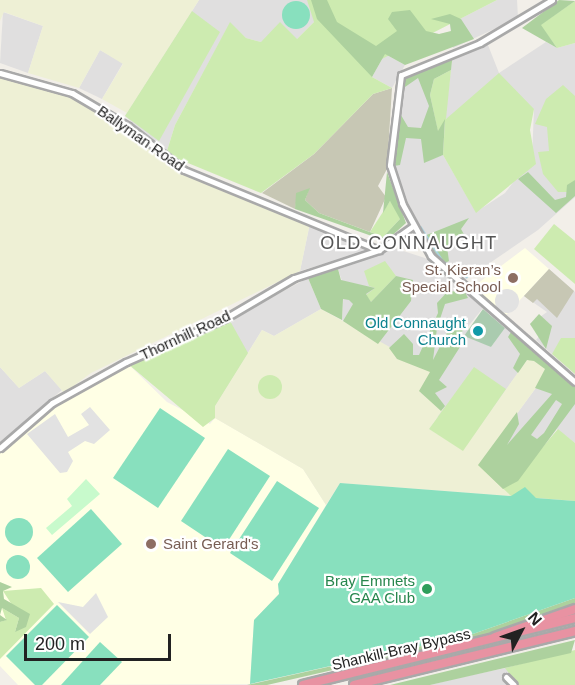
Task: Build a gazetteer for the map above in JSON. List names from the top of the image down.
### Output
{
  "streets": {
    "highway": ["Shankill-Bray Bypass"],
    "street": ["Ballyman Road", "Thornhill Road"]
  },
  "crossings": [
    ["Ballyman Road", "Thornhill Road"]
  ],
  "districts": ["OLD CONNAUGHT"],
  "places": [
    "St. Kieran’s Special School",
    "Old Connaught Church",
    "Saint Gerard's",
    "Bray Emmets GAA Club"
  ],
  "scale_bar": "200 m",
  "north": "top right"
}
